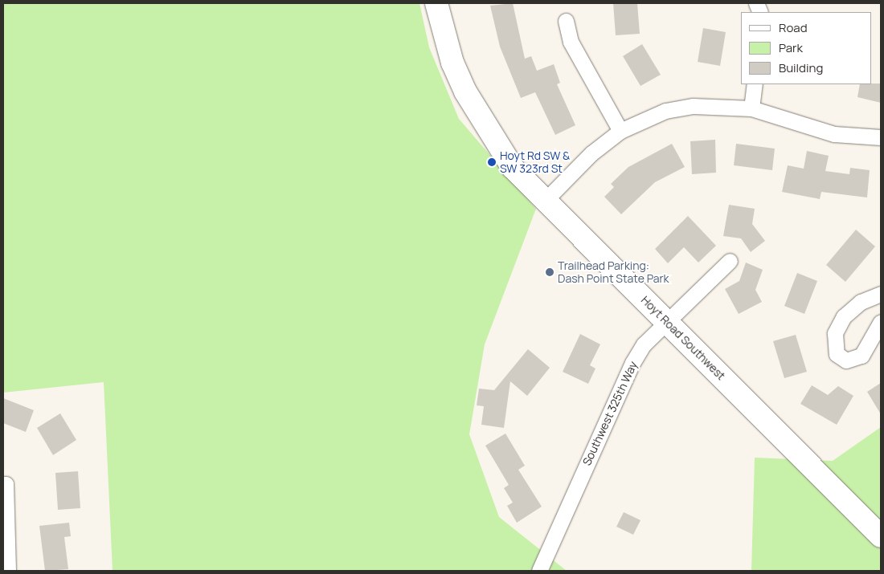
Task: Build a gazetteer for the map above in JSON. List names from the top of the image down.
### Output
{
  "streets": {
    "main road": ["Hoyt Road Southwest"],
    "street": ["Southwest 325th Way"]
  },
  "crossings": [
    ["Hoyt Road Southwest", "Southwest 325th Way"]
  ],
  "places": ["Hoyt Rd SW & SW 323rd St", "Trailhead Parking: Dash Point State Park"],
  "legend": ["Road", "Park", "Building"]
}
